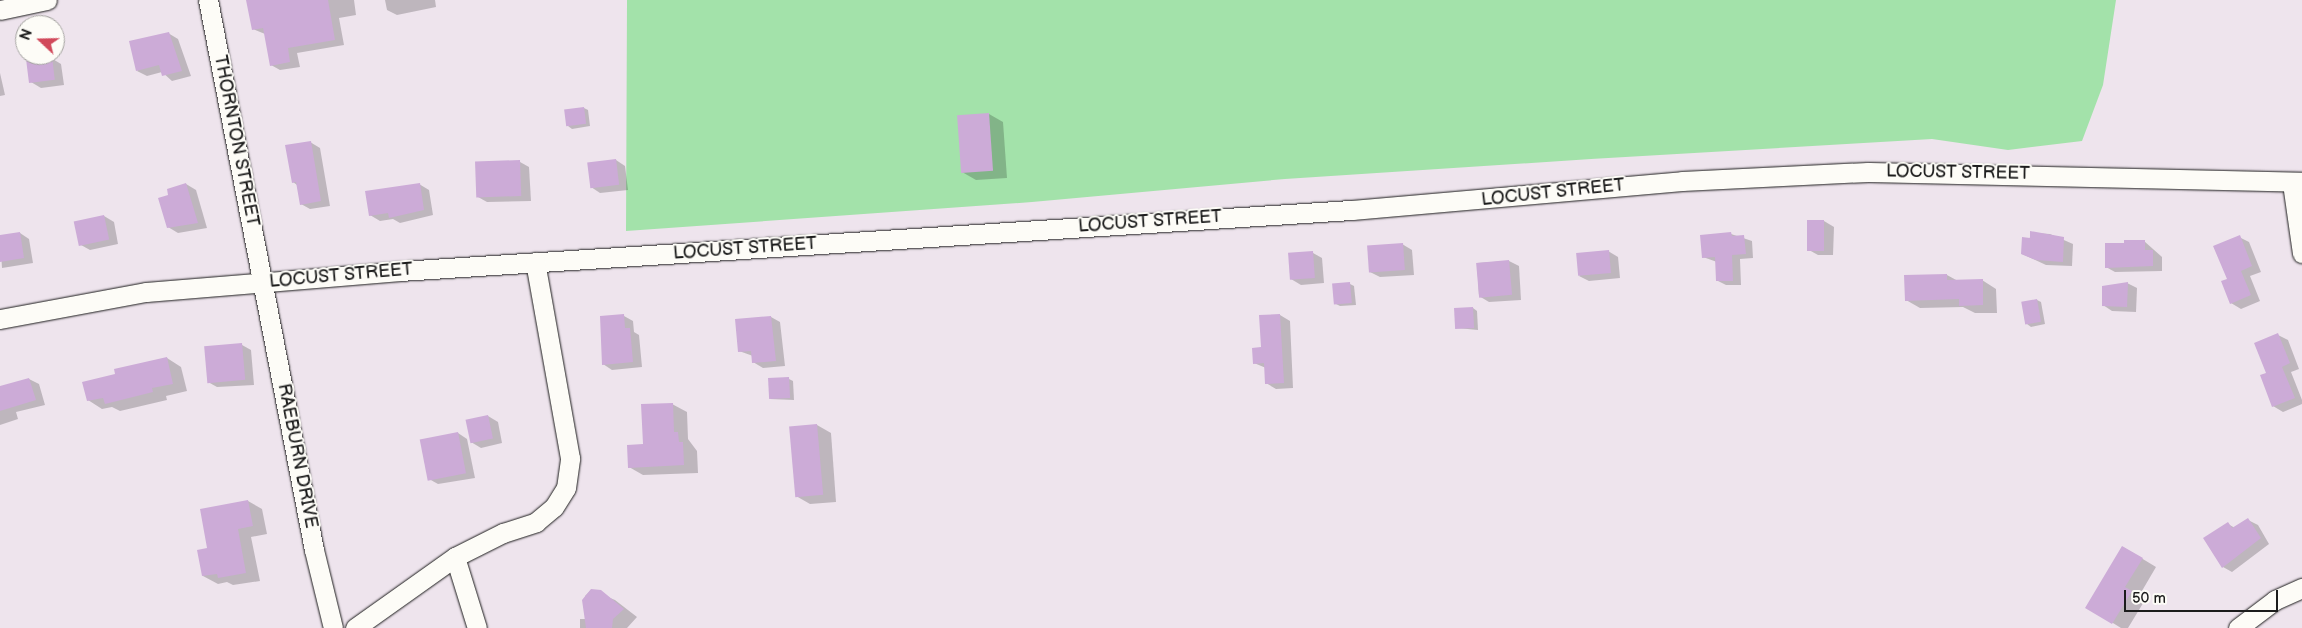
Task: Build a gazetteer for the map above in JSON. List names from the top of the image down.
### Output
{
  "streets": {
    "street": ["THORNTON STREET", "LOCUST STREET", "RAEBURN DRIVE"]
  },
  "crossings": [
    ["THORNTON STREET", "LOCUST STREET"],
    ["THORNTON STREET", "RAEBURN DRIVE"],
    ["LOCUST STREET", "RAEBURN DRIVE"]
  ],
  "scale_bar": "50 m",
  "north": "left"
}
